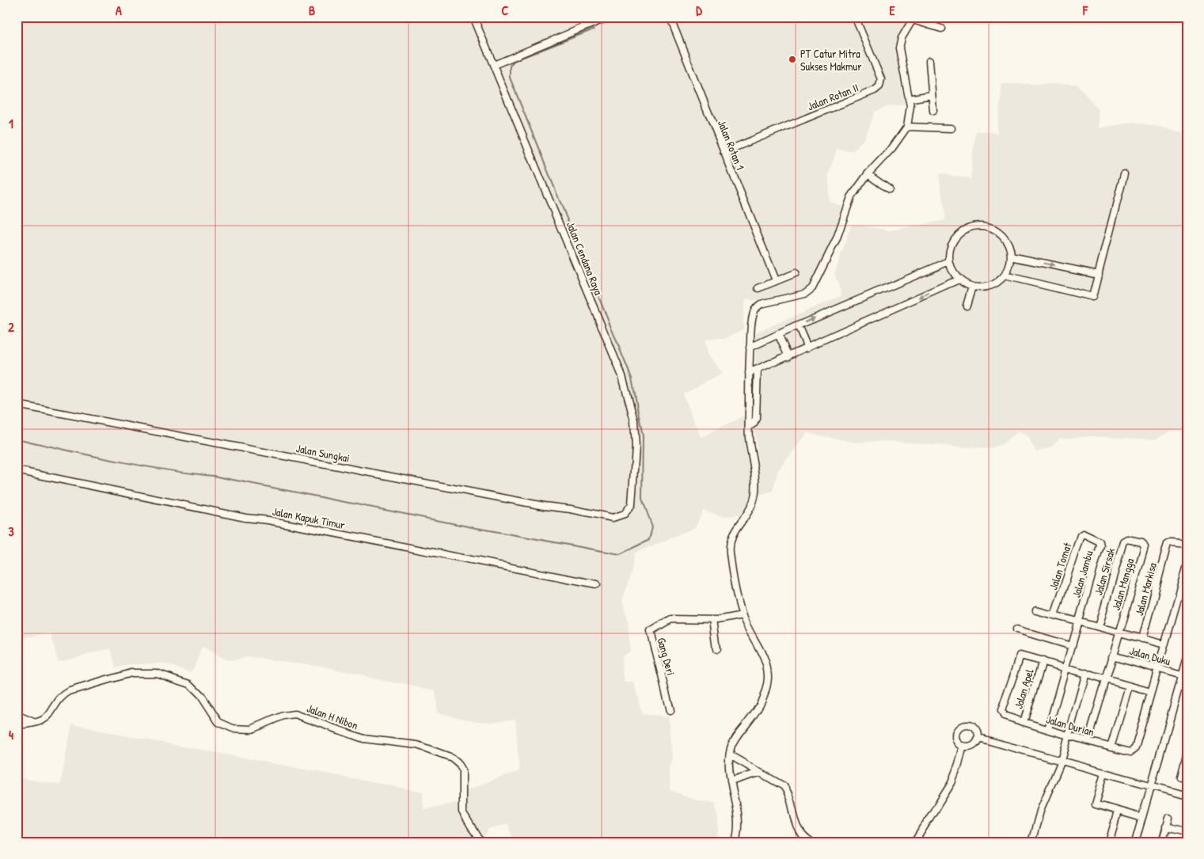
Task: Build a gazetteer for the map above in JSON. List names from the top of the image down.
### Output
{
  "streets": {
    "street": [
      "Jalan Rotan II",
      "Jalan Rotan 1",
      "Jalan Cendana Raya",
      "Jalan Sungkai",
      "Jalan Kapuk Timur",
      "Jalan Tomat",
      "Jalan Sirsak",
      "Jalan Jambu",
      "Jalan Mangga",
      "Jalan Markisa",
      "Jalan Duku",
      "Gang Deri",
      "Jalan Apel",
      "Jalan H Nibon",
      "Jalan Durian"
    ]
  },
  "crossings": [
    ["Jalan Rotan II", "Jalan Rotan 1"],
    ["Jalan Cendana Raya", "Jalan Sungkai"],
    ["Jalan Tomat", "Jalan Jambu"],
    ["Jalan Sirsak", "Jalan Mangga"],
    ["Jalan Mangga", "Jalan Duku"],
    ["Jalan Mangga", "Jalan Durian"],
    ["Jalan Apel", "Jalan Durian"]
  ],
  "places": ["PT Catur Mitra Sukses Makmur"],
  "grid": {
    "columns": [
      "A",
      "B",
      "C",
      "D",
      "E",
      "F"
    ],
    "rows": [
      "1",
      "2",
      "3",
      "4"
    ]
  }
}
